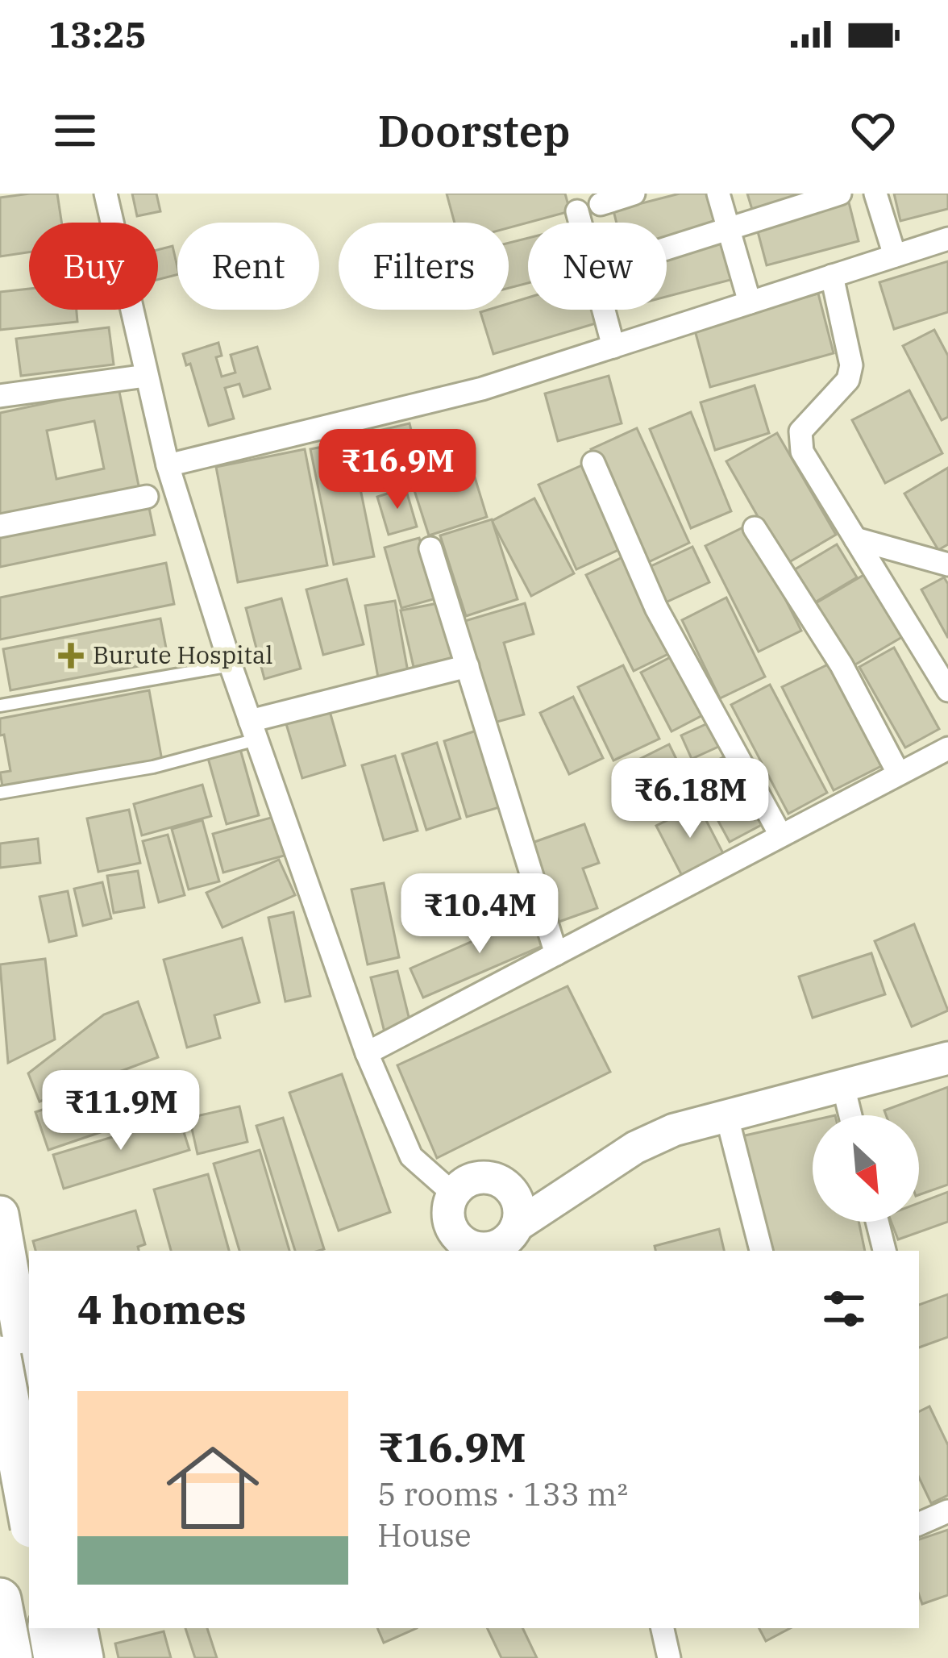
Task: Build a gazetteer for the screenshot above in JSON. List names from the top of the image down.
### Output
{
  "places": {
    "health": ["Burute Hospital"]
  },
  "north": "bottom right",
  "page": {
    "status": "13:25",
    "header": "Doorstep",
    "chip": [
      "Buy",
      "Rent",
      "Filters",
      "New"
    ],
    "price": [
      "₹16.9M",
      "₹6.18M",
      "₹10.4M",
      "₹11.9M"
    ],
    "heading": "4 homes",
    "list": [
      {
        "name": "₹16.9M",
        "note": "5 rooms · 133 m² · House"
      }
    ]
  }
}
